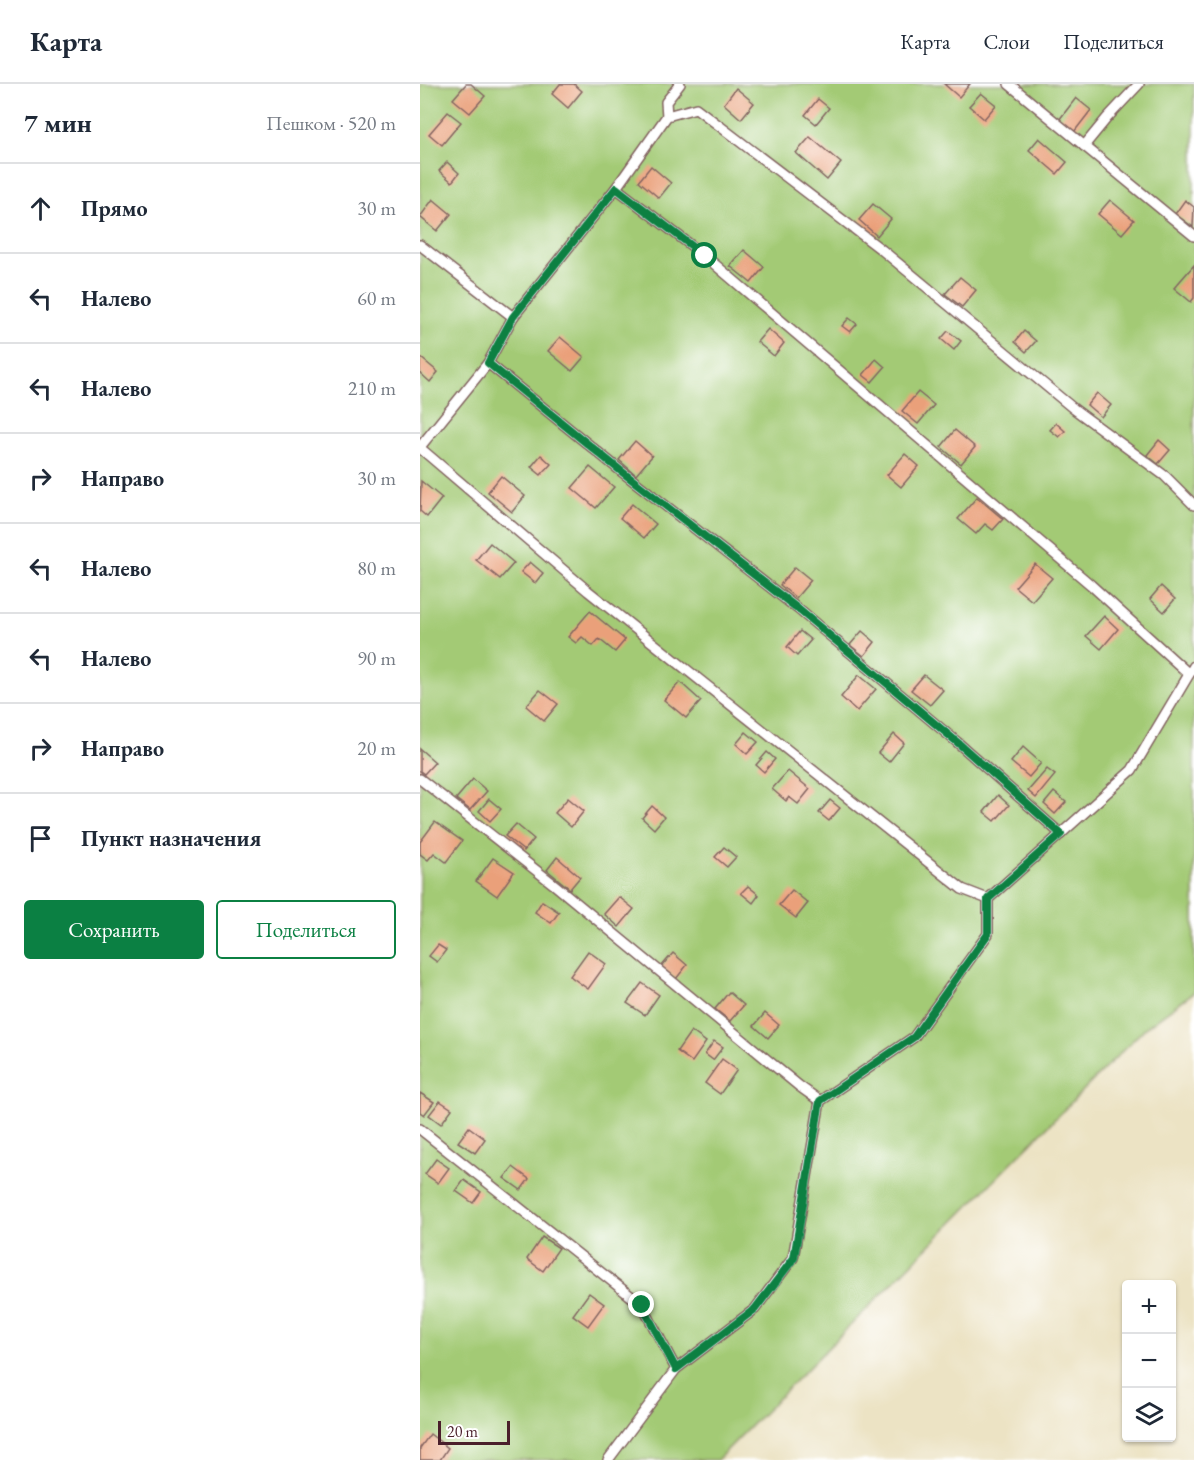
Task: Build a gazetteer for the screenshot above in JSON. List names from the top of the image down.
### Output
{
  "scale_bar": "20 m",
  "page": {
    "header": "Карта",
    "nav": ["Карта", "Слои", "Поделиться"],
    "heading": ["7 мин", "Пешком · 520 m"],
    "list": [
      ["Прямо", "30 m"],
      ["Налево", "60 m"],
      ["Налево", "210 m"],
      ["Направо", "30 m"],
      ["Налево", "80 m"],
      ["Налево", "90 m"],
      ["Направо", "20 m"],
      "Пункт назначения"
    ],
    "buttons": ["Сохранить", "Поделиться"],
    "map_buttons": ["+", "−"],
    "scale": "20 m"
  }
}
